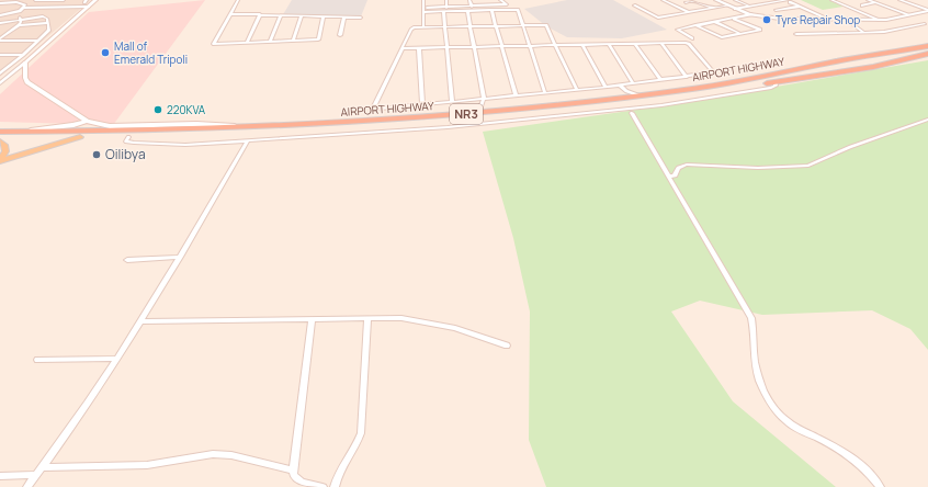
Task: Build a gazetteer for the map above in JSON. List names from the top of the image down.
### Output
{
  "streets": {
    "highway": ["AIRPORT HIGHWAY", "NR3"]
  },
  "places": [
    "Tyre Repair Shop",
    "Mall of Emerald Tripoli",
    "220KVA",
    "Oilibya"
  ]
}
